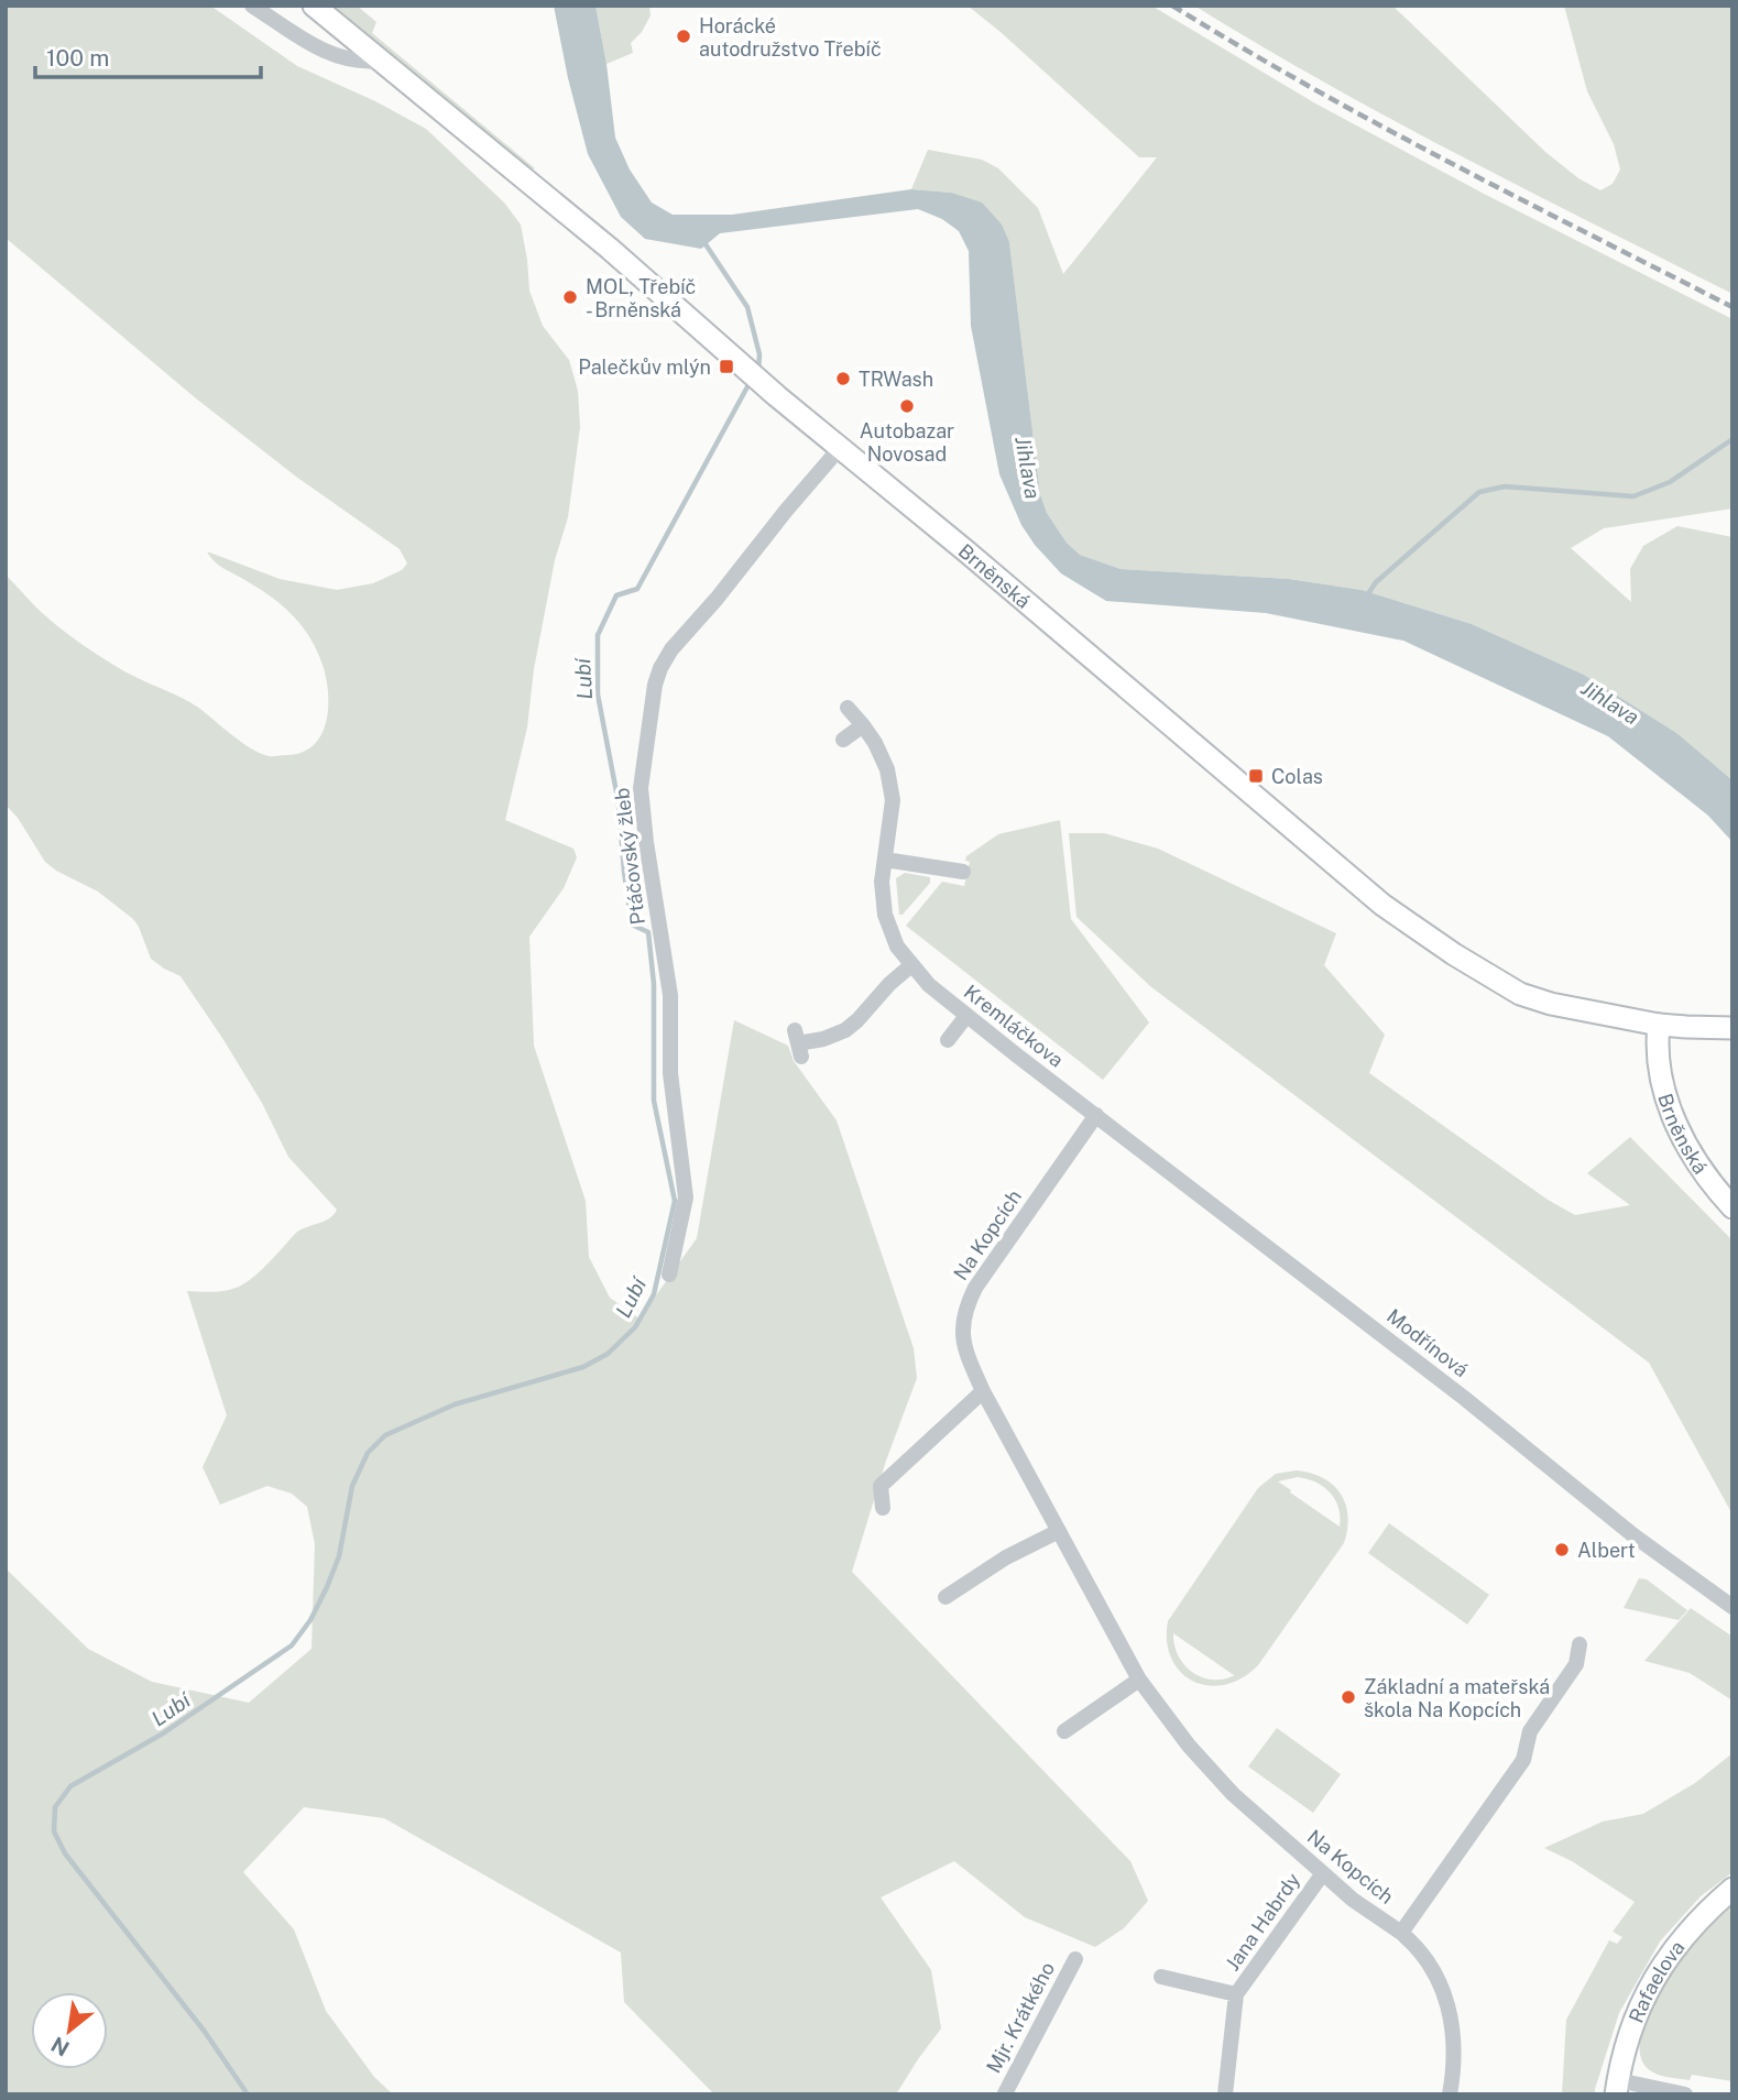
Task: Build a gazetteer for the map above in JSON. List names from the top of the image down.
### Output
{
  "streets": {
    "main road": ["Brněnská", "Rafaelova"],
    "street": [
      "Ptáčovský žleb",
      "Kremláčkova",
      "Na Kopcích",
      "Modřínová",
      "Jana Habrdy",
      "Mjr. Krátkého"
    ]
  },
  "crossings": [
    ["Brněnská", "Ptáčovský žleb"],
    ["Kremláčkova", "Na Kopcích"],
    ["Kremláčkova", "Modřínová"],
    ["Na Kopcích", "Modřínová"],
    ["Na Kopcích", "Jana Habrdy"]
  ],
  "water": ["Jihlava", "Lubí"],
  "places": {
    "other": [
      "Horácké autodružstvo Třebíč",
      "MOL, Třebíč - Brněnská",
      "TRWash",
      "Autobazar Novosad",
      "Albert",
      "Základní a mateřská škola Na Kopcích"
    ],
    "transit": ["Palečkův mlýn", "Colas"]
  },
  "scale_bar": "100 m",
  "north": "bottom left"
}
